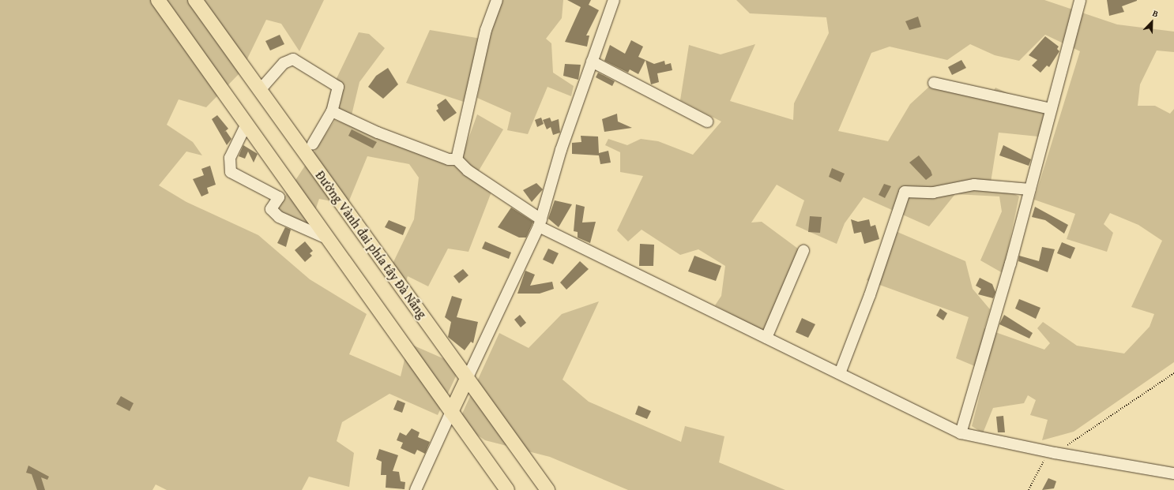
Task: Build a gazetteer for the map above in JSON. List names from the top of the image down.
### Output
{
  "streets": {
    "main road": ["Đường Vành đai phía tây Đà Nẵng"]
  },
  "north": "top right"
}
